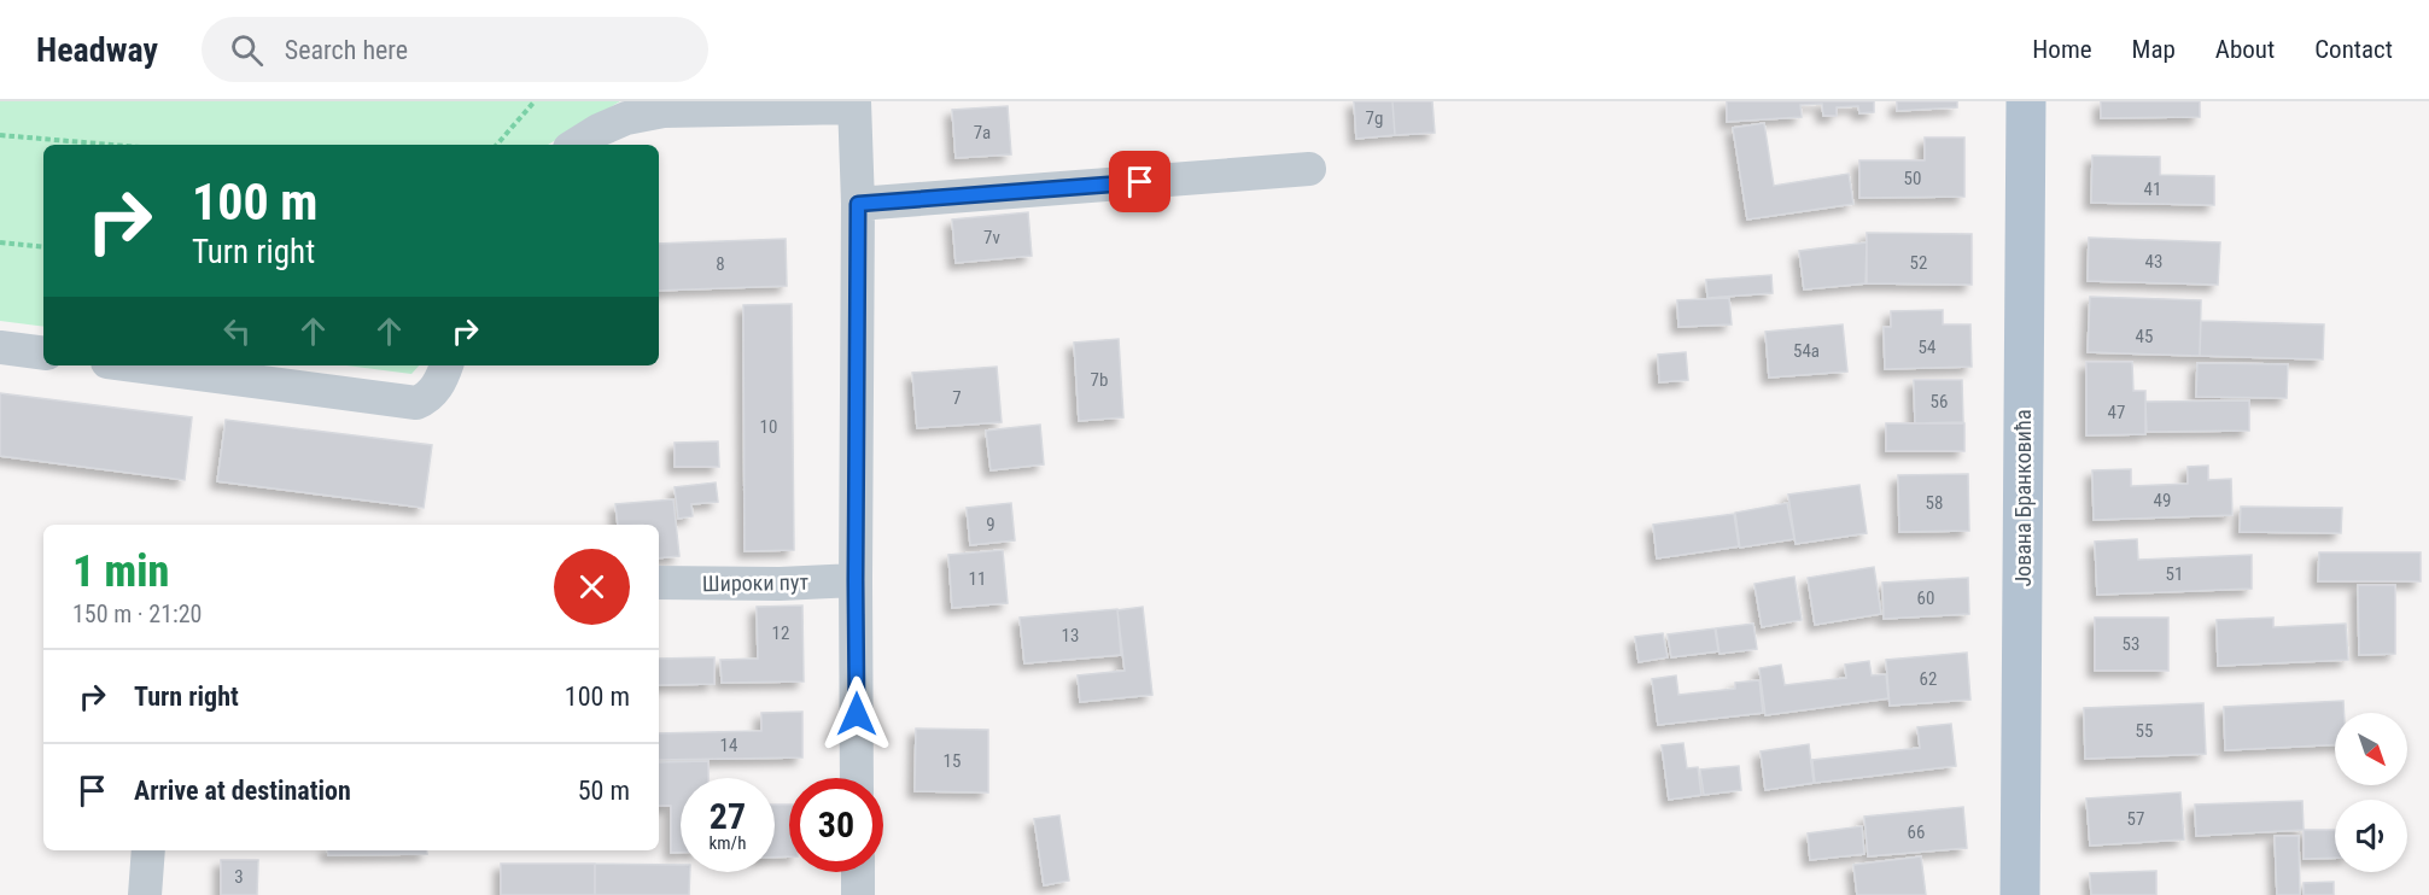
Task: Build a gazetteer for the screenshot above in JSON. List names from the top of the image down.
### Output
{
  "streets": {
    "main road": ["Јована Бранковића"],
    "street": ["Широки пут"]
  },
  "house_numbers": [
    "7g",
    "7a",
    "50",
    "41",
    "7v",
    "43",
    "52",
    "8",
    "45",
    "54",
    "54a",
    "7b",
    "7",
    "56",
    "47",
    "10",
    "49",
    "58",
    "9",
    "51",
    "11",
    "60",
    "12",
    "13",
    "53",
    "62",
    "55",
    "14",
    "15",
    "57",
    "66",
    "3"
  ],
  "north": "bottom right",
  "page": {
    "header": "Headway",
    "search": "Search here",
    "nav": [
      "Home",
      "Map",
      "About",
      "Contact"
    ],
    "turn": ["100 m", "Turn right"],
    "heading": ["1 min", "150 m · 21:20"],
    "list": [
      {
        "name": "Turn right",
        "value": "100 m"
      },
      {
        "name": "Arrive at destination",
        "value": "50 m"
      }
    ],
    "speed": "27 km/h",
    "limit": "30"
  }
}
